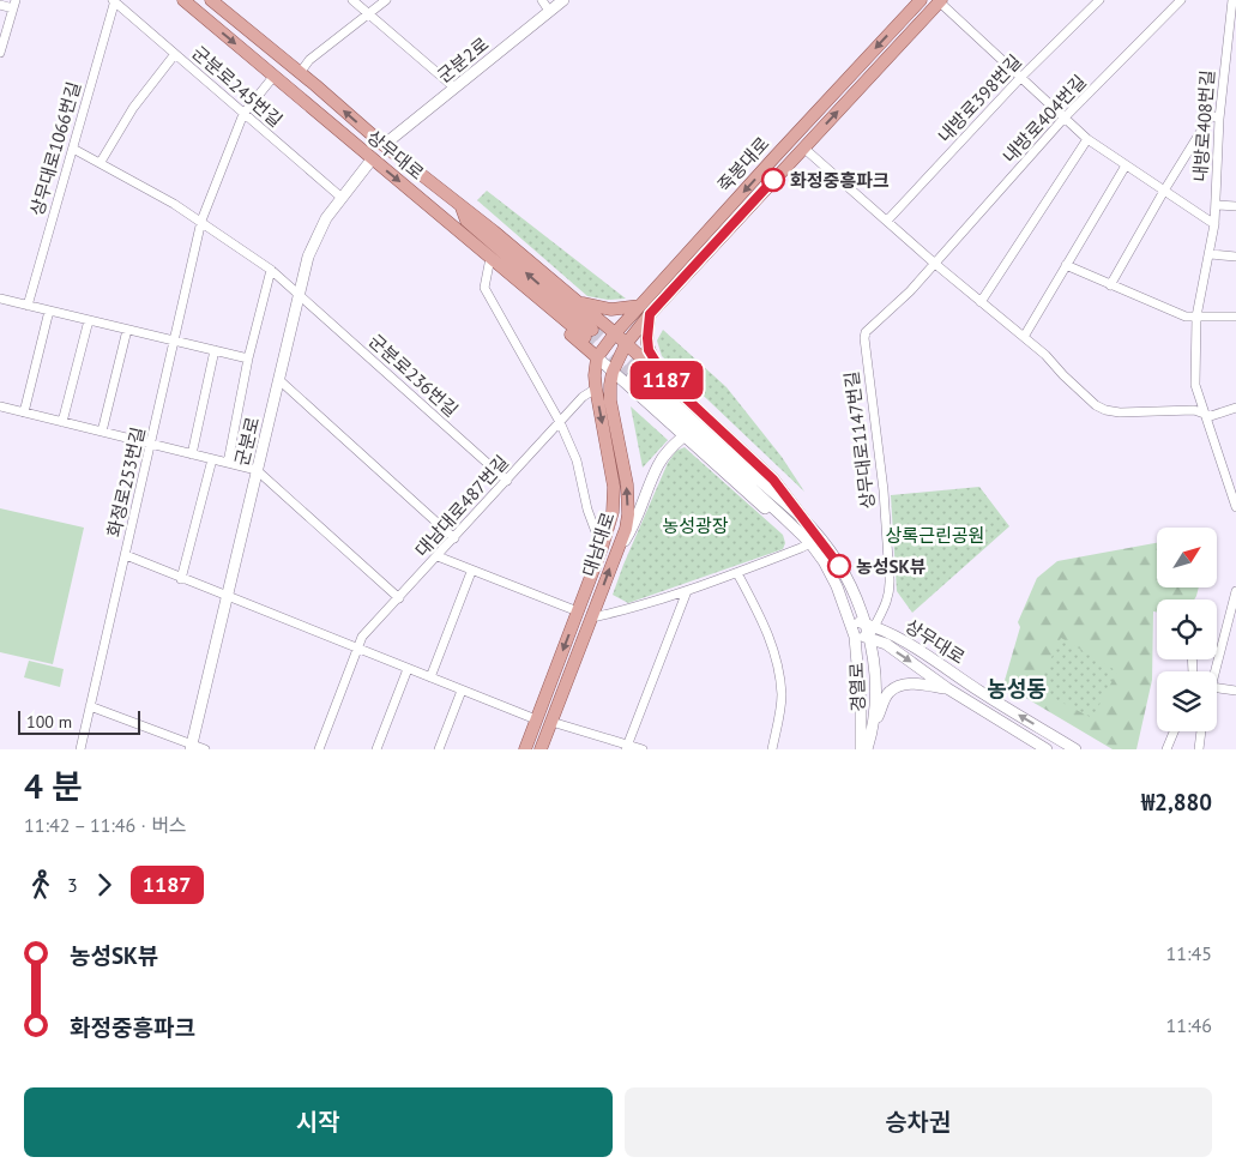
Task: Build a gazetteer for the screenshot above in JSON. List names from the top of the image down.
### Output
{
  "streets": {
    "main road": ["상무대로", "죽봉대로", "대남대로"],
    "street": [
      "군분2로",
      "군분로245번길",
      "내방로398번길",
      "내방로404번길",
      "내방로408번길",
      "상무대로1066번길",
      "군분로236번길",
      "상무대로1147번길",
      "군분로",
      "화정로253번길",
      "대남대로487번길",
      "경열로"
    ]
  },
  "crossings": [
    ["군분2로", "상무대로"],
    ["군분로245번길", "상무대로1066번길"],
    ["군분로245번길", "군분로"],
    ["군분로245번길", "화정로253번길"],
    ["내방로404번길", "상무대로1147번길"],
    ["상무대로1066번길", "군분로236번길"],
    ["상무대로", "상무대로1147번길"],
    ["상무대로", "군분로"],
    ["상무대로", "화정로253번길"],
    ["상무대로", "경열로"],
    ["죽봉대로", "대남대로"],
    ["군분로236번길", "군분로"],
    ["군분로236번길", "화정로253번길"],
    ["군분로236번길", "대남대로487번길"],
    ["상무대로1147번길", "경열로"],
    ["대남대로487번길", "대남대로"]
  ],
  "districts": ["농성동"],
  "parks": ["농성광장", "상록근린공원"],
  "places": ["화정중흥파크", "농성SK뷰"],
  "lines": ["bus line 1187"],
  "scale_bar": "100 m",
  "north": "top right",
  "page": {
    "on_map": "1187",
    "scale": "100 m",
    "heading": ["4 분", "11:42 – 11:46 · 버스", "₩2,880"],
    "legs": ["3", "1187"],
    "list": [
      {
        "name": "농성SK뷰",
        "value": "11:45"
      },
      {
        "name": "화정중흥파크",
        "value": "11:46"
      }
    ],
    "buttons": ["시작", "승차권"]
  }
}
